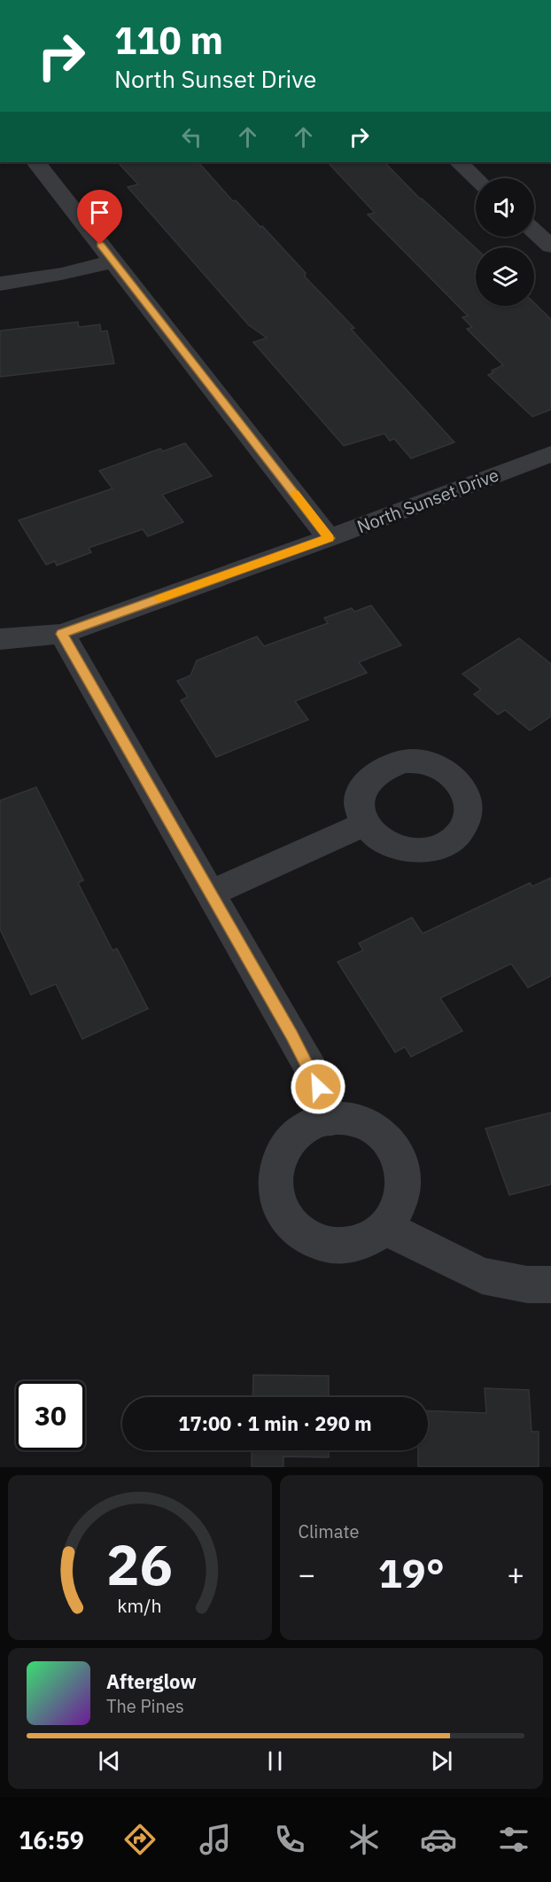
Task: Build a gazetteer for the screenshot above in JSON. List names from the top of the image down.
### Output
{
  "streets": {
    "street": ["North Sunset Drive"]
  },
  "page": {
    "turn": ["110 m", "North Sunset Drive"],
    "limit": "30",
    "trip": "17:00 · 1 min · 290 m",
    "tile": "Climate",
    "heat": ["−", "19°", "+"],
    "song": ["Afterglow", "The Pines"],
    "tabs": "16:59",
    "gauge": ["26", "km/h"]
  }
}
